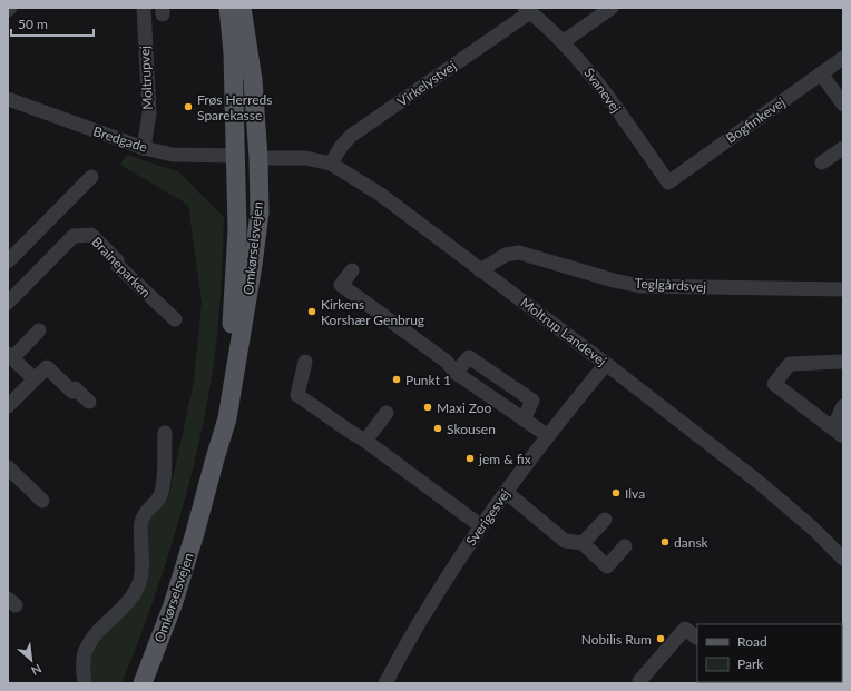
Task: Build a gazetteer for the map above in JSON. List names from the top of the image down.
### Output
{
  "streets": {
    "main road": ["Omkørselsvejen"],
    "street": [
      "Moltrupvej",
      "Virkelystvej",
      "Svanevej",
      "Bogfinkevej",
      "Bredgade",
      "Braineparken",
      "Teglgårdsvej",
      "Moltrup Landevej",
      "Sverigesvej"
    ]
  },
  "crossings": [
    ["Moltrupvej", "Bredgade"],
    ["Virkelystvej", "Svanevej"],
    ["Virkelystvej", "Moltrup Landevej"],
    ["Svanevej", "Bogfinkevej"],
    ["Bredgade", "Omkørselsvejen"],
    ["Omkørselsvejen", "Moltrup Landevej"],
    ["Teglgårdsvej", "Moltrup Landevej"],
    ["Moltrup Landevej", "Sverigesvej"]
  ],
  "places": [
    "Frøs Herreds Sparekasse",
    "Kirkens Korshær Genbrug",
    "Punkt 1",
    "Maxi Zoo",
    "Skousen",
    "jem & fix",
    "Ilva",
    "dansk",
    "Nobilis Rum"
  ],
  "legend": ["Road", "Park"],
  "scale_bar": "50 m",
  "north": "bottom right"
}
